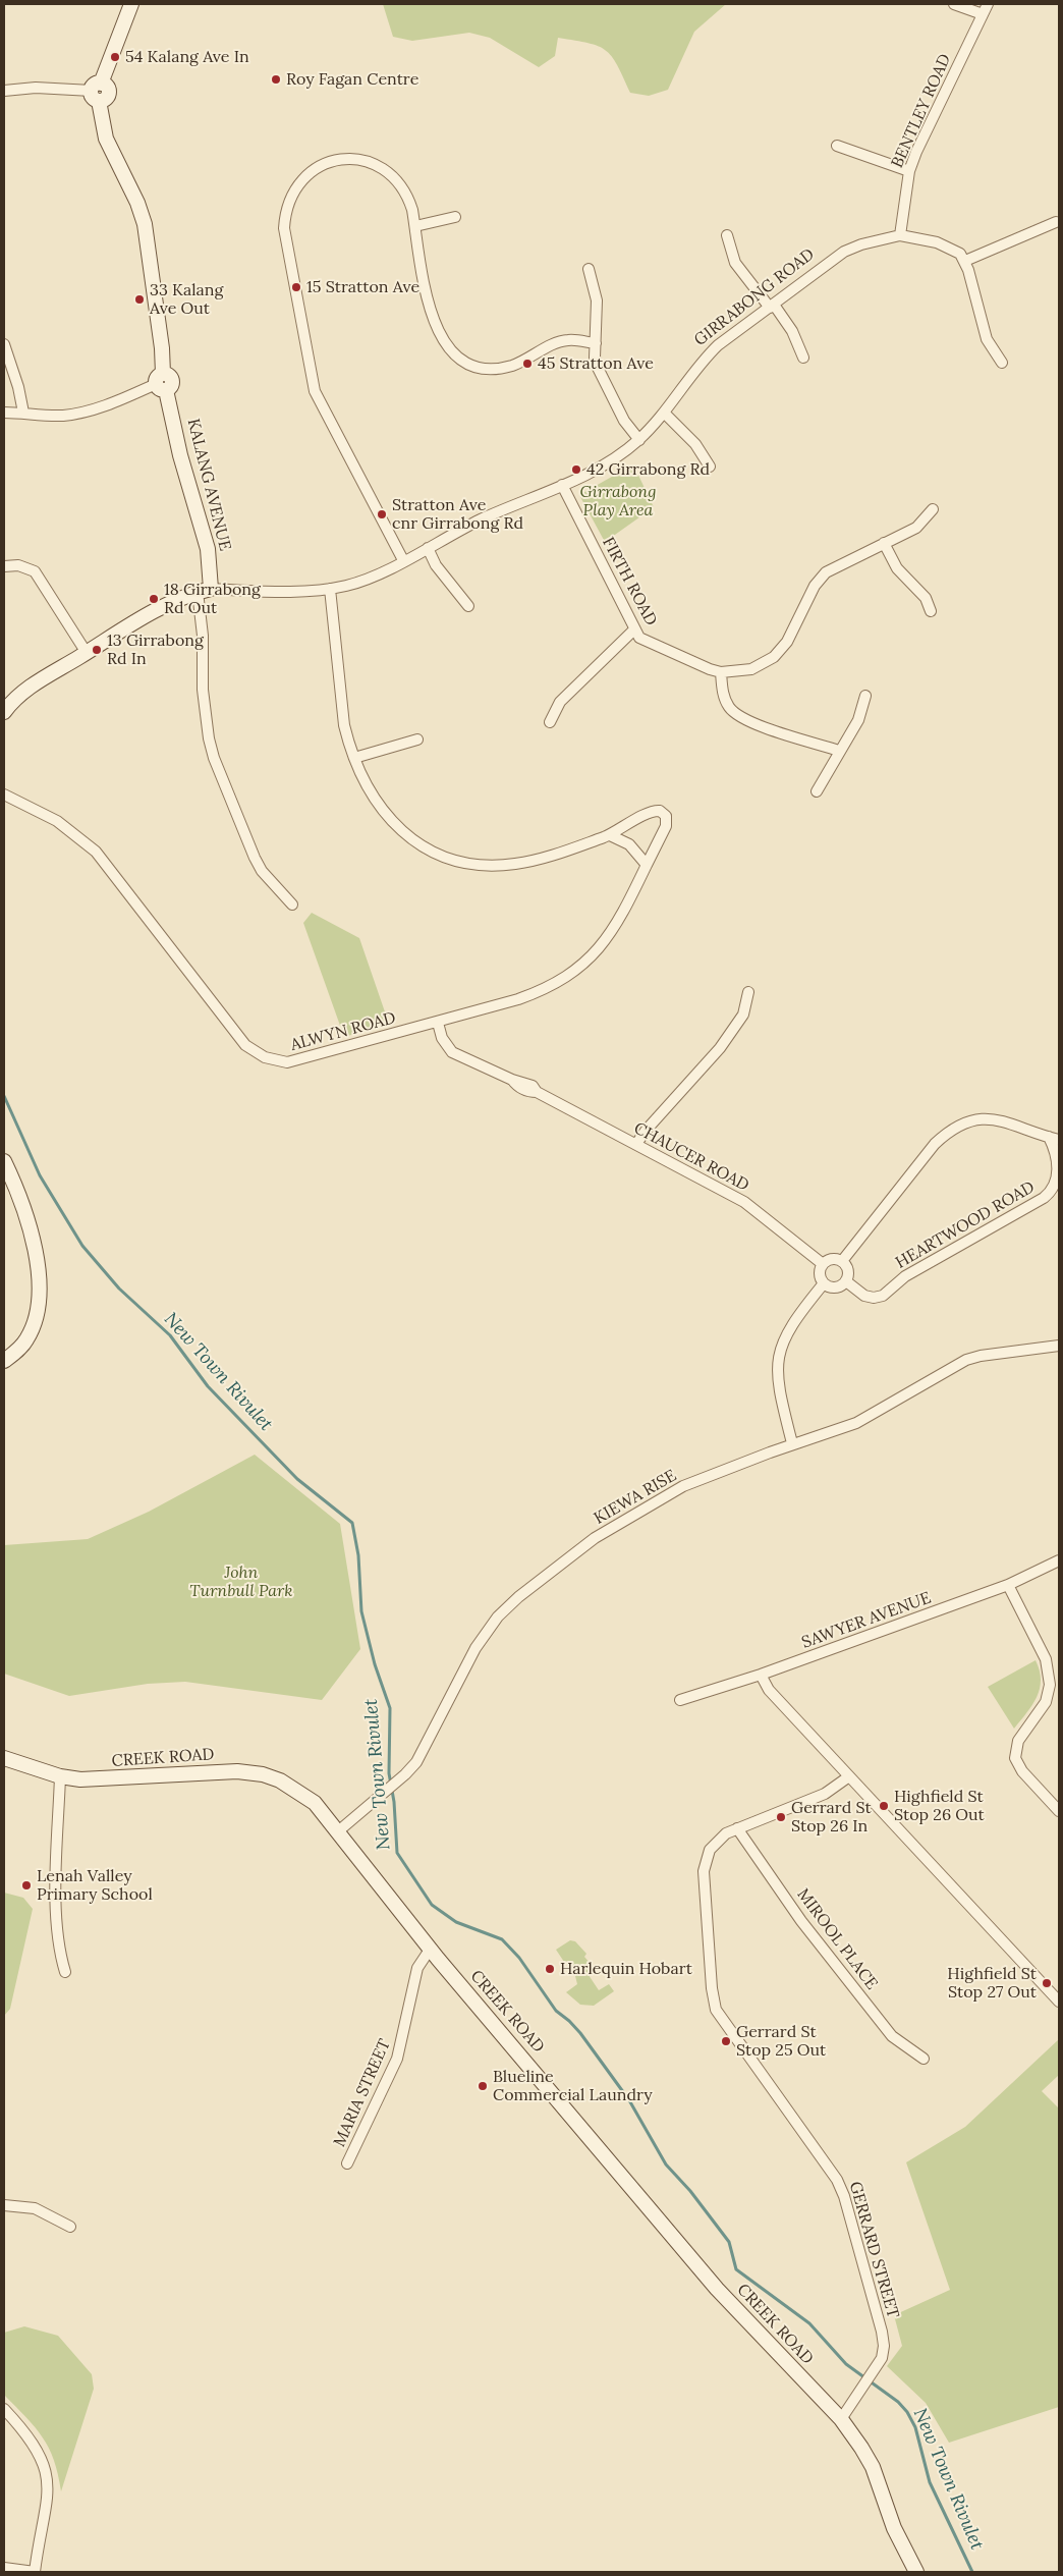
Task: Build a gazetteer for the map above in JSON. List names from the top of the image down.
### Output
{
  "streets": {
    "street": [
      "BENTLEY ROAD",
      "GIRRABONG ROAD",
      "KALANG AVENUE",
      "FIRTH ROAD",
      "ALWYN ROAD",
      "CHAUCER ROAD",
      "HEARTWOOD ROAD",
      "KIEWA RISE",
      "SAWYER AVENUE",
      "CREEK ROAD",
      "MIROOL PLACE",
      "MARIA STREET",
      "GERRARD STREET"
    ]
  },
  "crossings": [
    ["BENTLEY ROAD", "GIRRABONG ROAD"],
    ["GIRRABONG ROAD", "KALANG AVENUE"],
    ["GIRRABONG ROAD", "FIRTH ROAD"],
    ["ALWYN ROAD", "CHAUCER ROAD"],
    ["CHAUCER ROAD", "HEARTWOOD ROAD"],
    ["KIEWA RISE", "CREEK ROAD"],
    ["CREEK ROAD", "MARIA STREET"],
    ["CREEK ROAD", "GERRARD STREET"],
    ["MIROOL PLACE", "GERRARD STREET"]
  ],
  "water": ["New Town Rivulet"],
  "parks": ["Girrabong Play Area", "John Turnbull Park"],
  "places": [
    "54 Kalang Ave In",
    "Roy Fagan Centre",
    "15 Stratton Ave",
    "33 Kalang Ave Out",
    "45 Stratton Ave",
    "42 Girrabong Rd",
    "Stratton Ave cnr Girrabong Rd",
    "18 Girrabong Rd Out",
    "13 Girrabong Rd In",
    "Highfield St Stop 26 Out",
    "Gerrard St Stop 26 In",
    "Lenah Valley Primary School",
    "Harlequin Hobart",
    "Highfield St Stop 27 Out",
    "Gerrard St Stop 25 Out",
    "Blueline Commercial Laundry"
  ]
}
